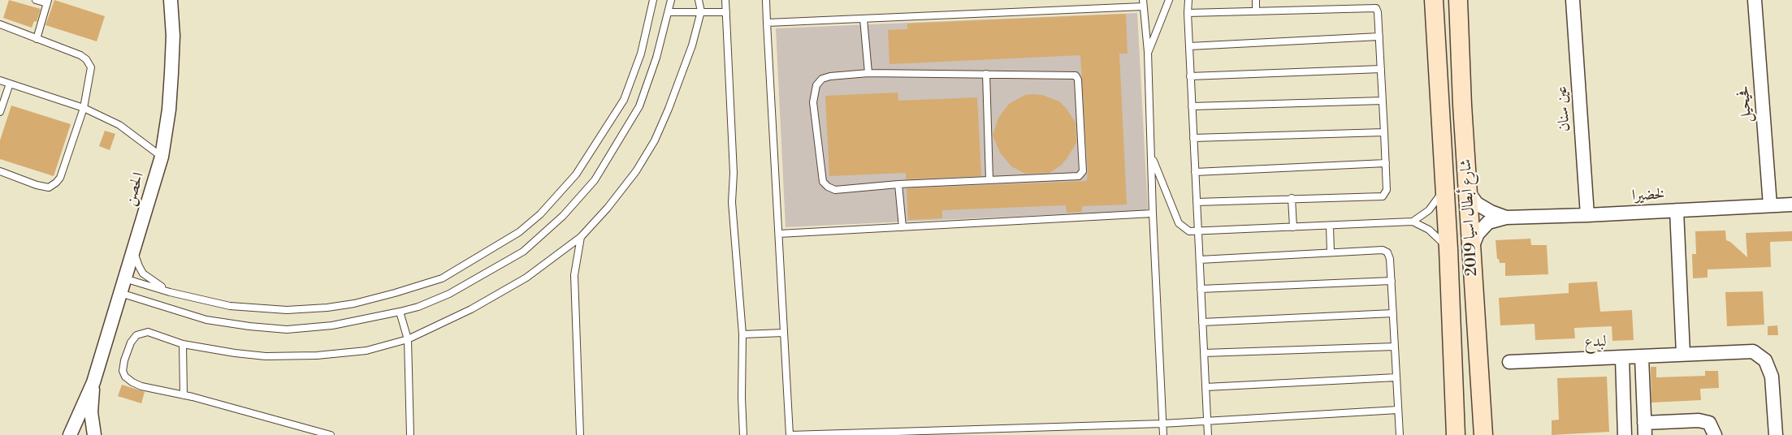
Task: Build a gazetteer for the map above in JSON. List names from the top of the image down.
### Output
{
  "streets": {
    "main road": ["شارع أبطال اسيا 2019"],
    "street": [
      "فحيحيل",
      "عين سنان",
      "الحصن",
      "لخضيرا",
      "لبدع"
    ]
  },
  "crossings": [
    ["فحيحيل", "لخضيرا"],
    ["عين سنان", "لخضيرا"],
    ["لخضيرا", "شارع أبطال اسيا 2019"]
  ]
}
